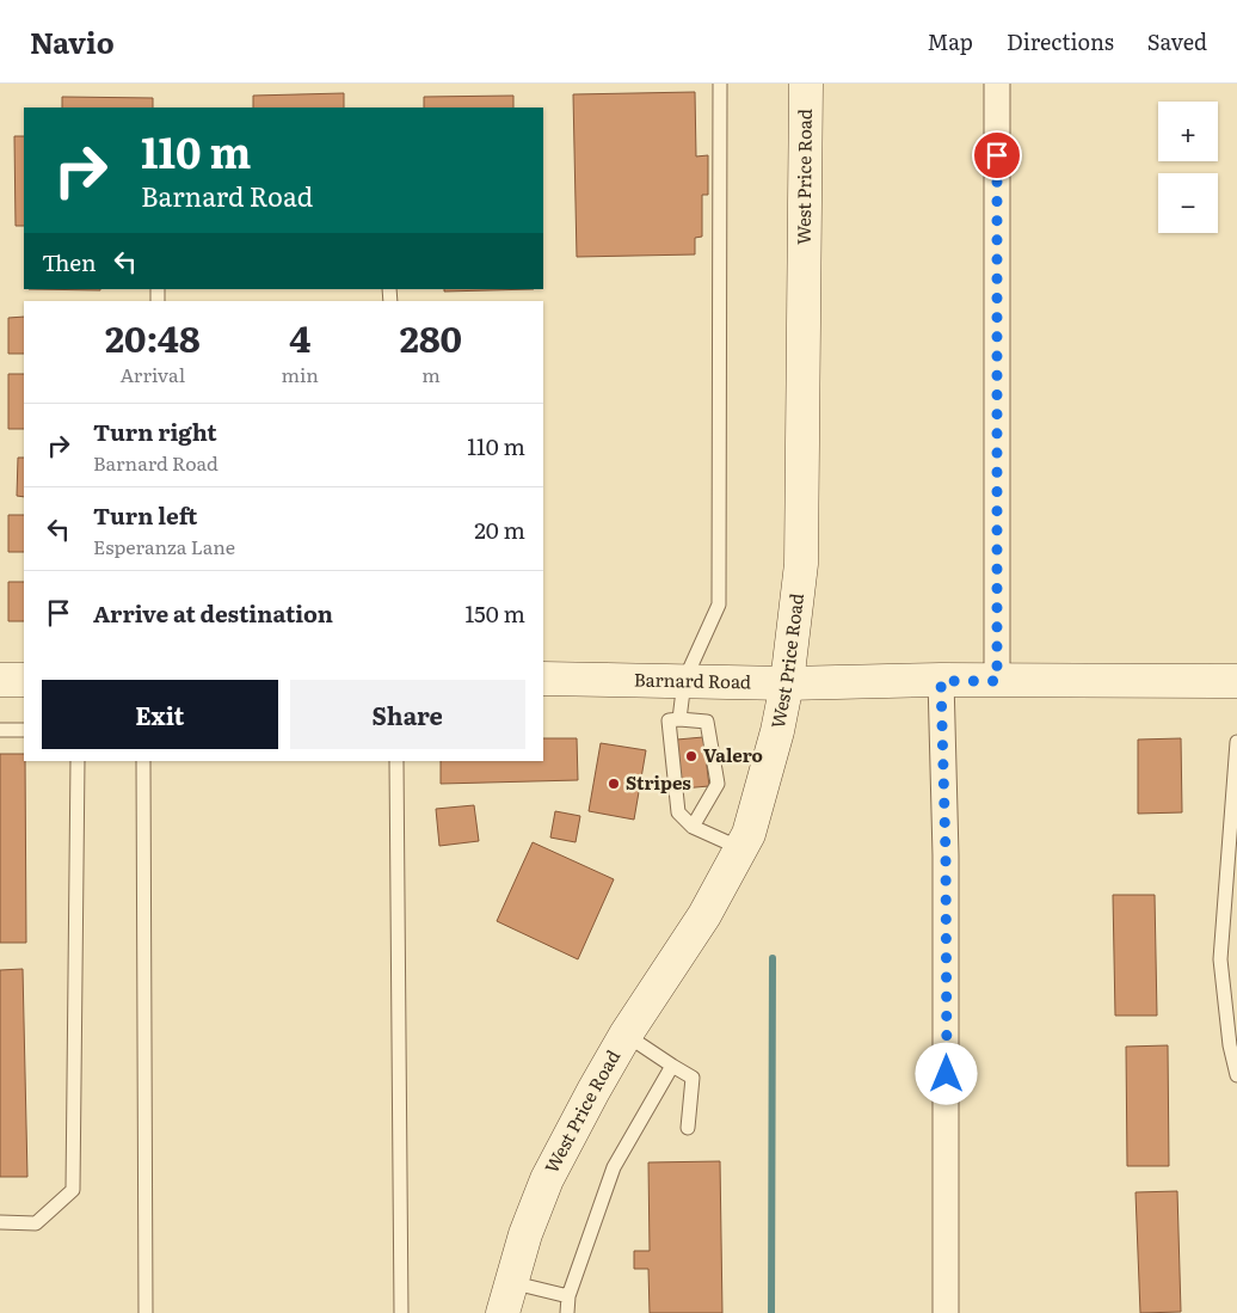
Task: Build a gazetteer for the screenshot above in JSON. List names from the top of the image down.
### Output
{
  "streets": {
    "main road": ["West Price Road", "Barnard Road"]
  },
  "crossings": [
    ["West Price Road", "Barnard Road"]
  ],
  "places": ["Valero", "Stripes"],
  "page": {
    "header": "Navio",
    "nav": ["Map", "Directions", "Saved"],
    "map_buttons": ["+", "−"],
    "turn": ["110 m", "Barnard Road"],
    "then": "Then",
    "eta": [
      "20:48",
      "Arrival",
      "4",
      "min",
      "280",
      "m"
    ],
    "list": [
      {
        "name": "Turn right",
        "note": "Barnard Road",
        "value": "110 m"
      },
      {
        "name": "Turn left",
        "note": "Esperanza Lane",
        "value": "20 m"
      },
      {
        "name": "Arrive at destination",
        "value": "150 m"
      }
    ],
    "buttons": ["Exit", "Share"]
  }
}
